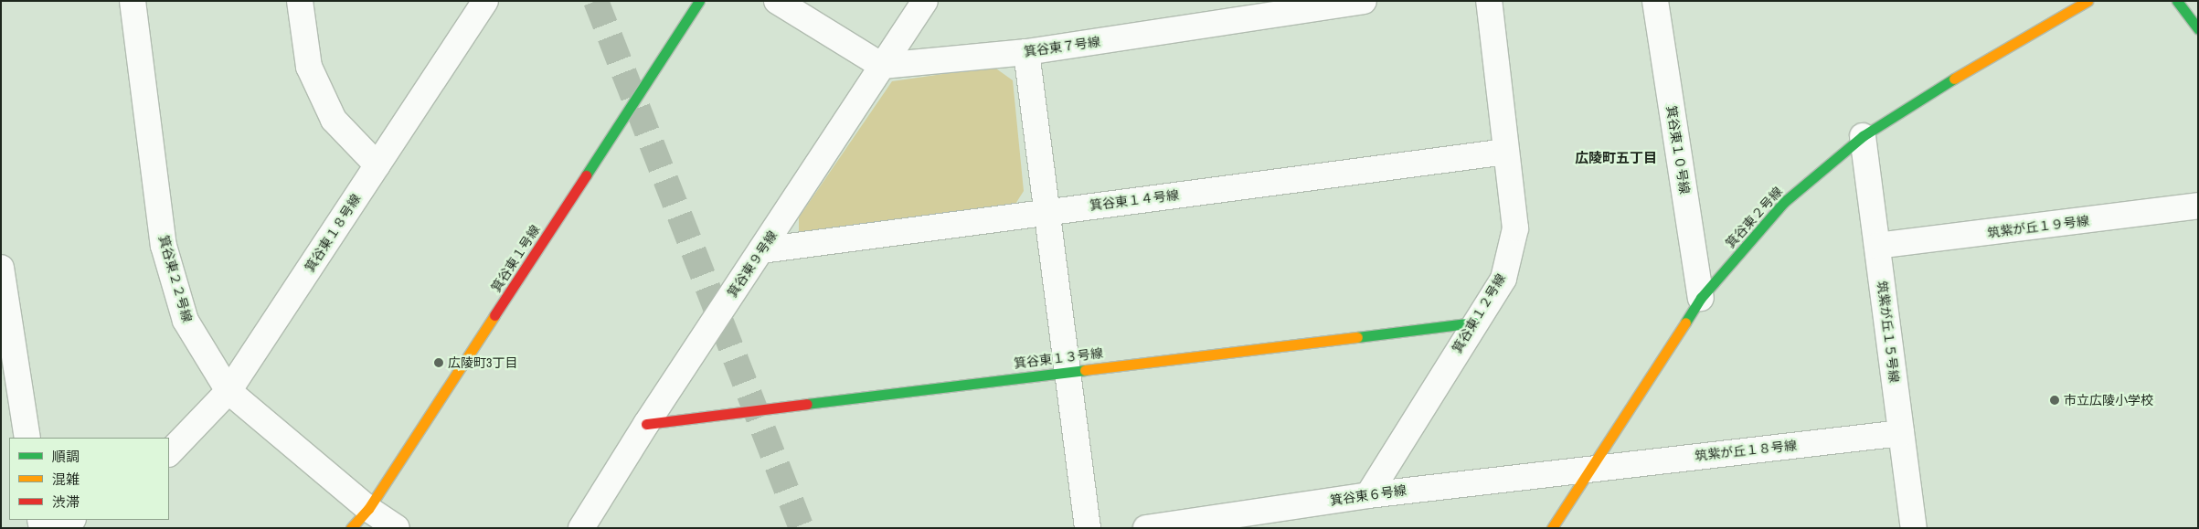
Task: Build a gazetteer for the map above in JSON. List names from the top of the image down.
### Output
{
  "streets": {
    "street": [
      "箕谷東７号線",
      "箕谷東１０号線",
      "箕谷東１４号線",
      "箕谷東２号線",
      "筑紫が丘１９号線",
      "箕谷東１８号線",
      "箕谷東１号線",
      "箕谷東９号線",
      "箕谷東２２号線",
      "箕谷東１２号線",
      "筑紫が丘１５号線",
      "箕谷東１３号線",
      "筑紫が丘１８号線",
      "箕谷東６号線"
    ]
  },
  "crossings": [
    ["箕谷東７号線", "箕谷東９号線"],
    ["箕谷東１０号線", "箕谷東２号線"],
    ["箕谷東１４号線", "箕谷東９号線"],
    ["箕谷東１４号線", "箕谷東１２号線"],
    ["箕谷東２号線", "筑紫が丘１５号線"],
    ["箕谷東２号線", "筑紫が丘１８号線"],
    ["箕谷東２号線", "箕谷東６号線"],
    ["筑紫が丘１９号線", "筑紫が丘１５号線"],
    ["箕谷東１８号線", "箕谷東２２号線"],
    ["箕谷東１号線", "箕谷東２２号線"],
    ["箕谷東９号線", "箕谷東１３号線"],
    ["箕谷東１２号線", "箕谷東１３号線"],
    ["箕谷東１２号線", "箕谷東６号線"],
    ["筑紫が丘１５号線", "筑紫が丘１８号線"],
    ["筑紫が丘１８号線", "箕谷東６号線"]
  ],
  "districts": ["広陵町五丁目"],
  "places": ["広陵町3丁目", "市立広陵小学校"],
  "legend": ["順調", "混雑", "渋滞"]
}
